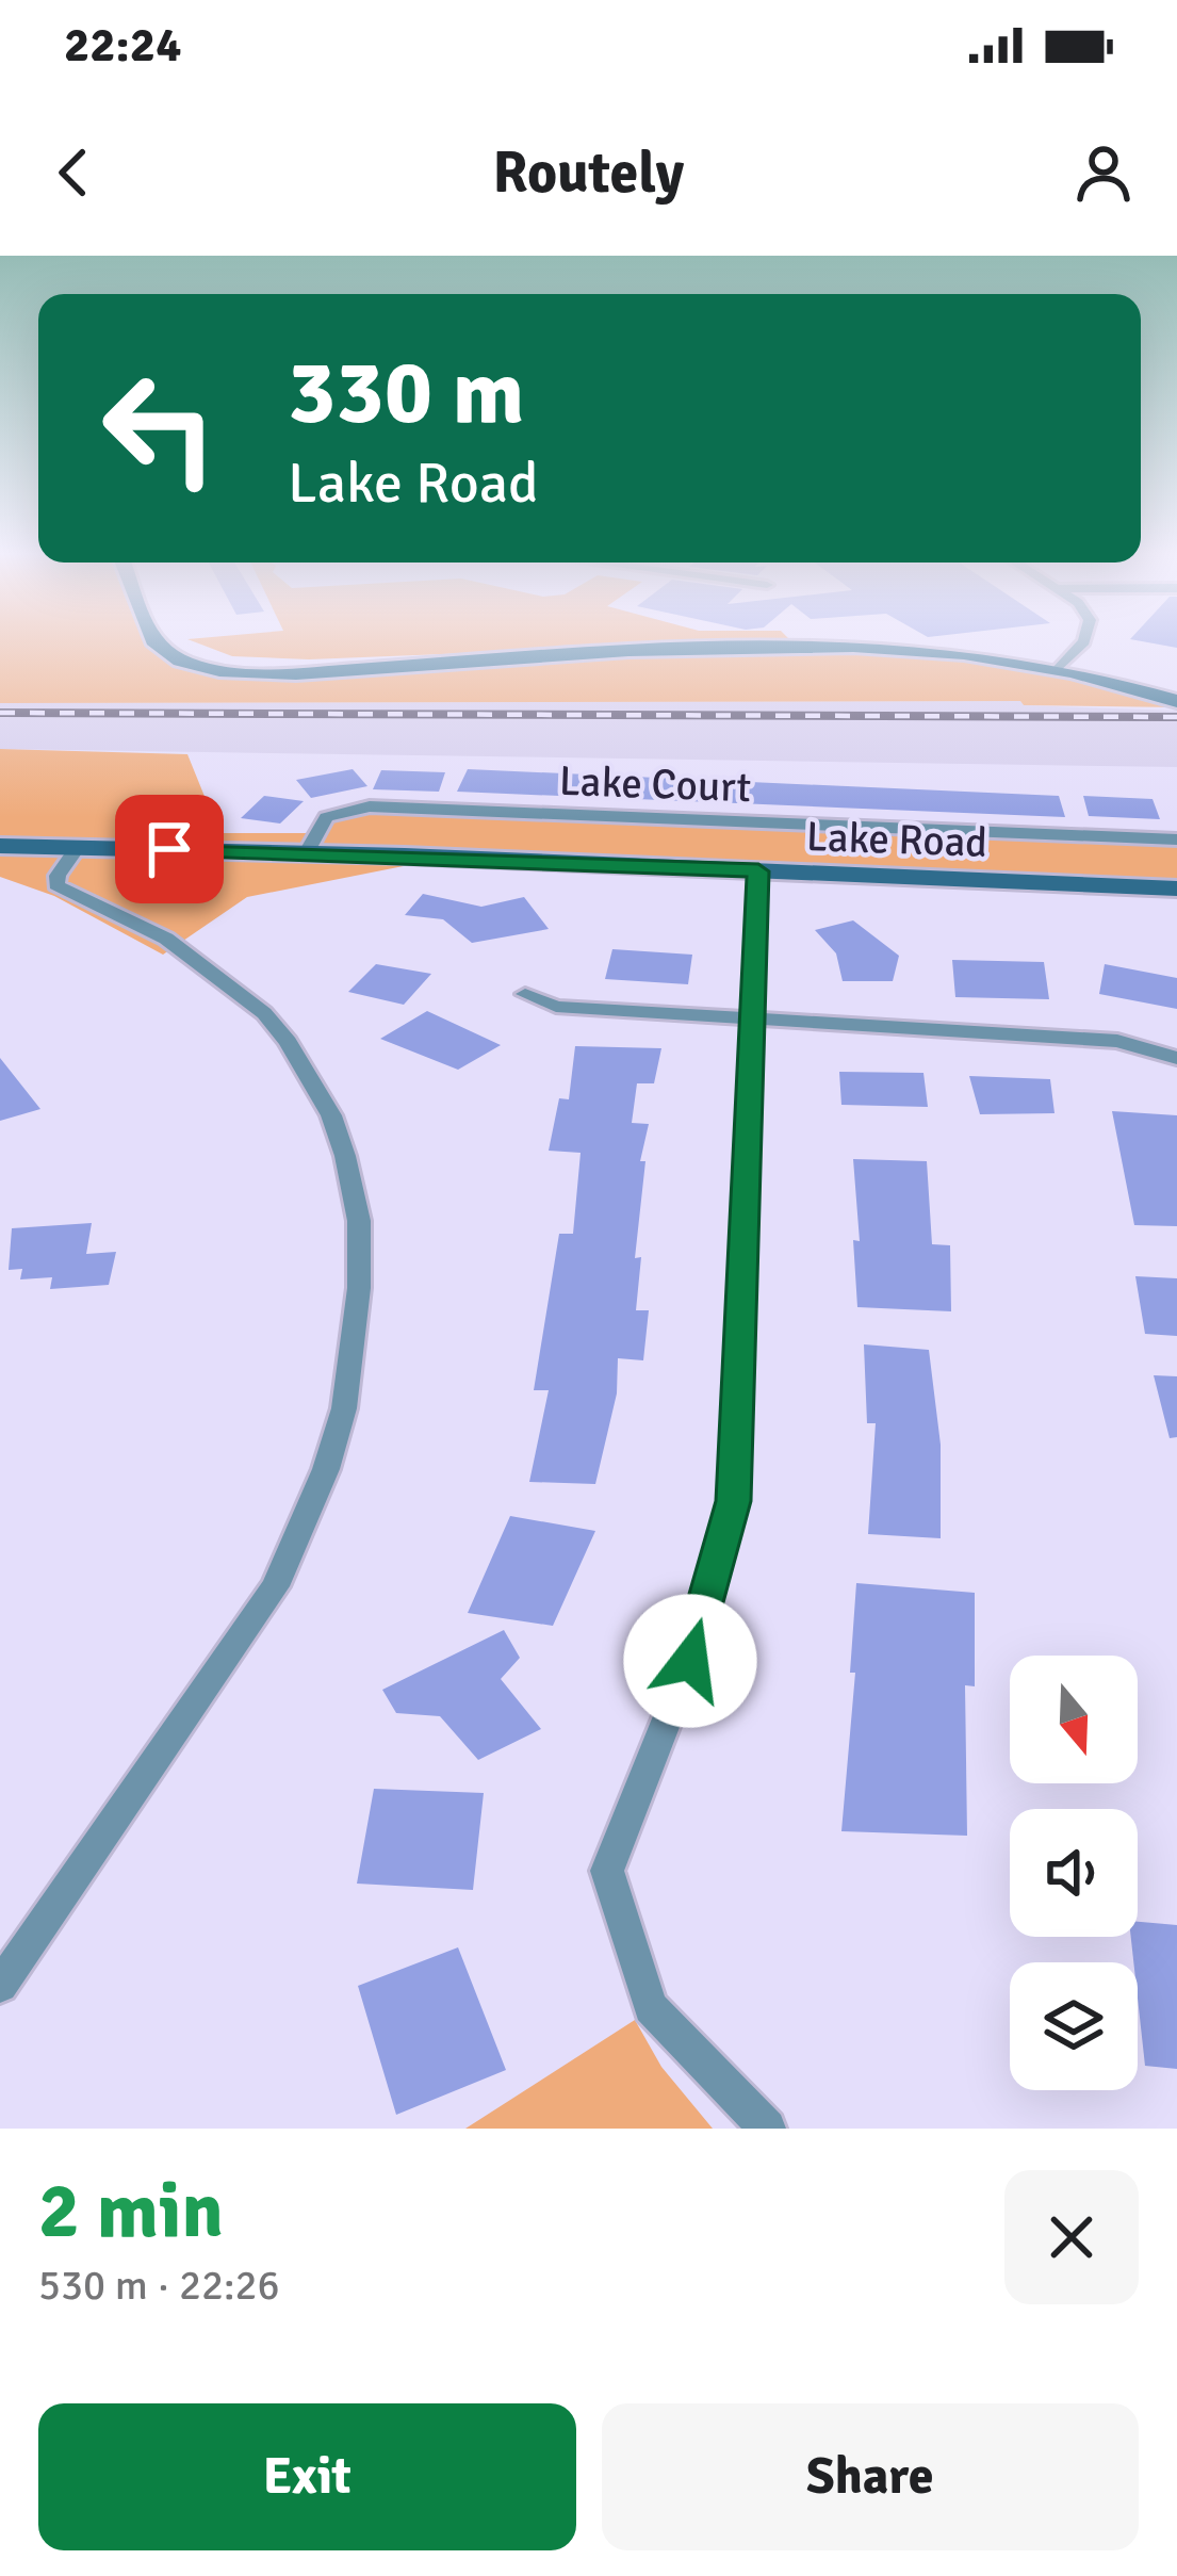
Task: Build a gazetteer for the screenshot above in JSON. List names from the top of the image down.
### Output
{
  "streets": {
    "street": ["Lake Court", "Lake Road"]
  },
  "crossings": [
    ["Lake Court", "Lake Road"]
  ],
  "north": "bottom",
  "page": {
    "status": "22:24",
    "header": "Routely",
    "turn": ["330 m", "Lake Road"],
    "heading": ["2 min", "530 m · 22:26"],
    "buttons": ["Exit", "Share"]
  }
}
